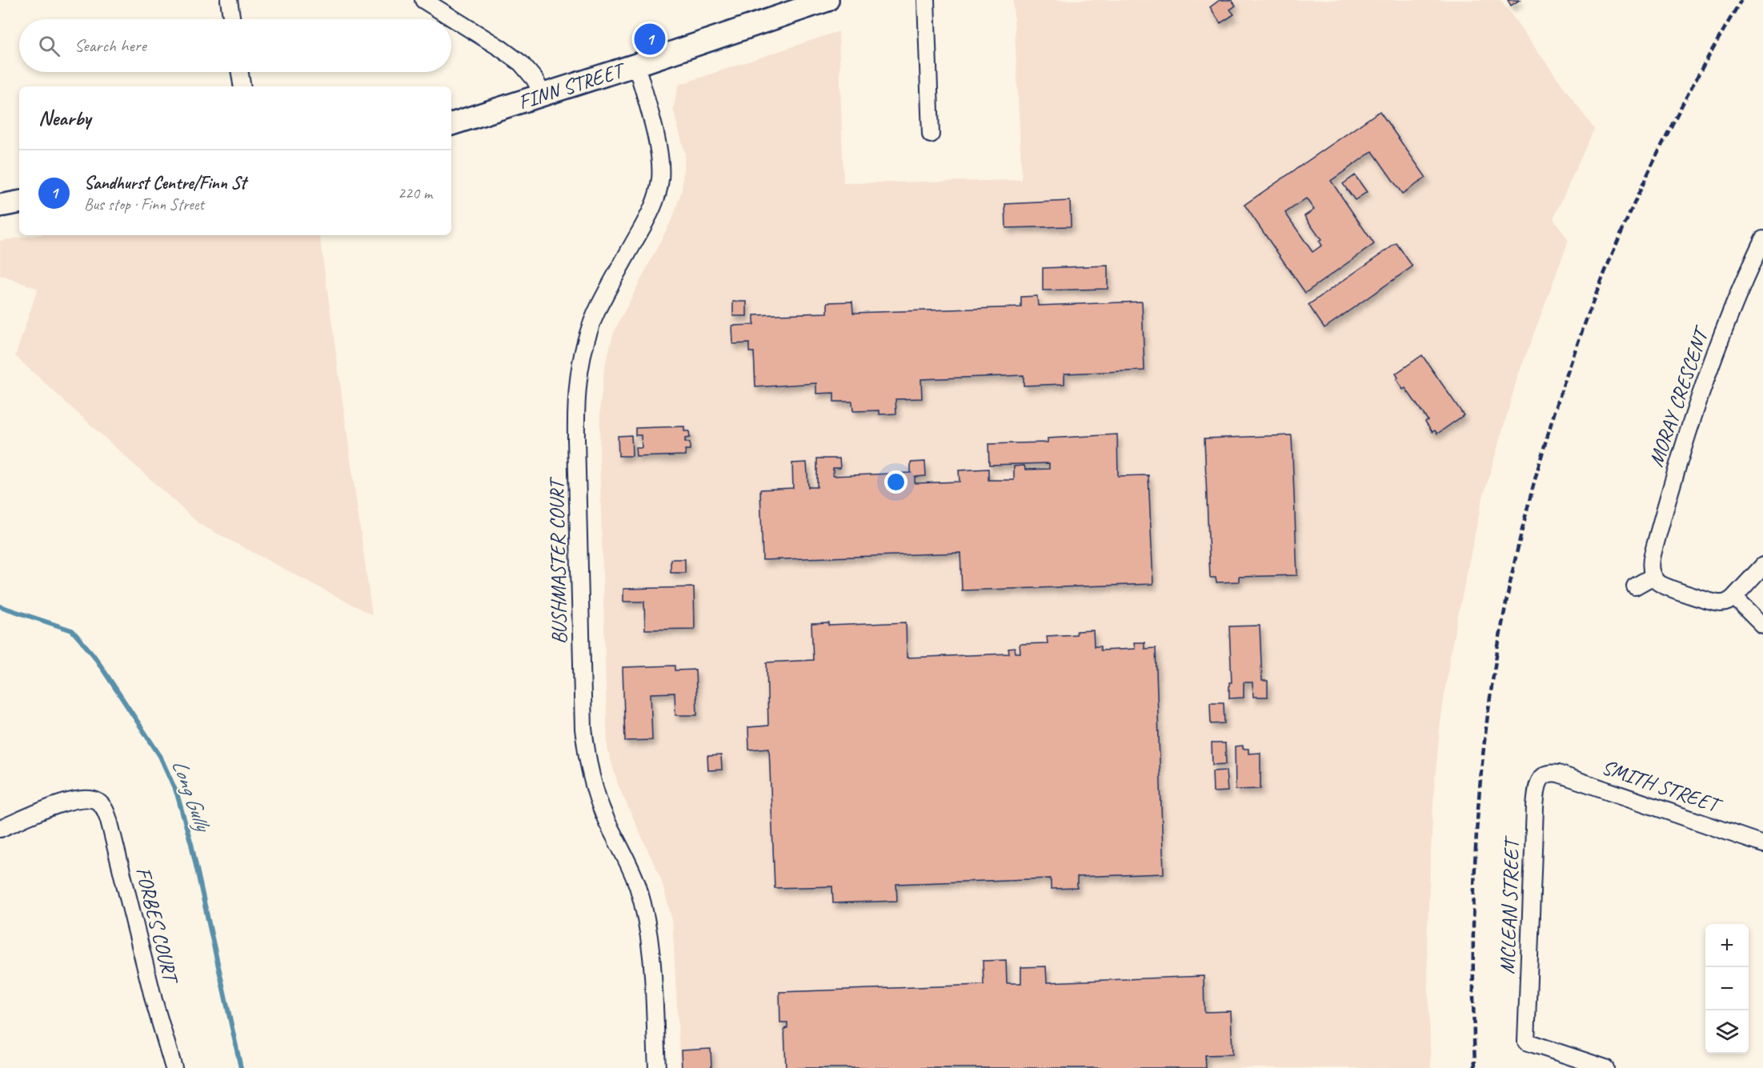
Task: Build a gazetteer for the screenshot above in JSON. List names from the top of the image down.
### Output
{
  "streets": {
    "street": [
      "FINN STREET",
      "MORAY CRESCENT",
      "BUSHMASTER COURT",
      "SMITH STREET",
      "MCLEAN STREET",
      "FORBES COURT"
    ]
  },
  "crossings": [
    ["FINN STREET", "BUSHMASTER COURT"],
    ["SMITH STREET", "MCLEAN STREET"]
  ],
  "water": ["Long Gully"],
  "page": {
    "search": "Search here",
    "pins": "1",
    "heading": "Nearby",
    "list": [
      {
        "mark": "1",
        "name": "Sandhurst Centre/Finn St",
        "note": "Bus stop · Finn Street",
        "value": "220 m"
      }
    ],
    "map_buttons": ["+", "−"]
  }
}
